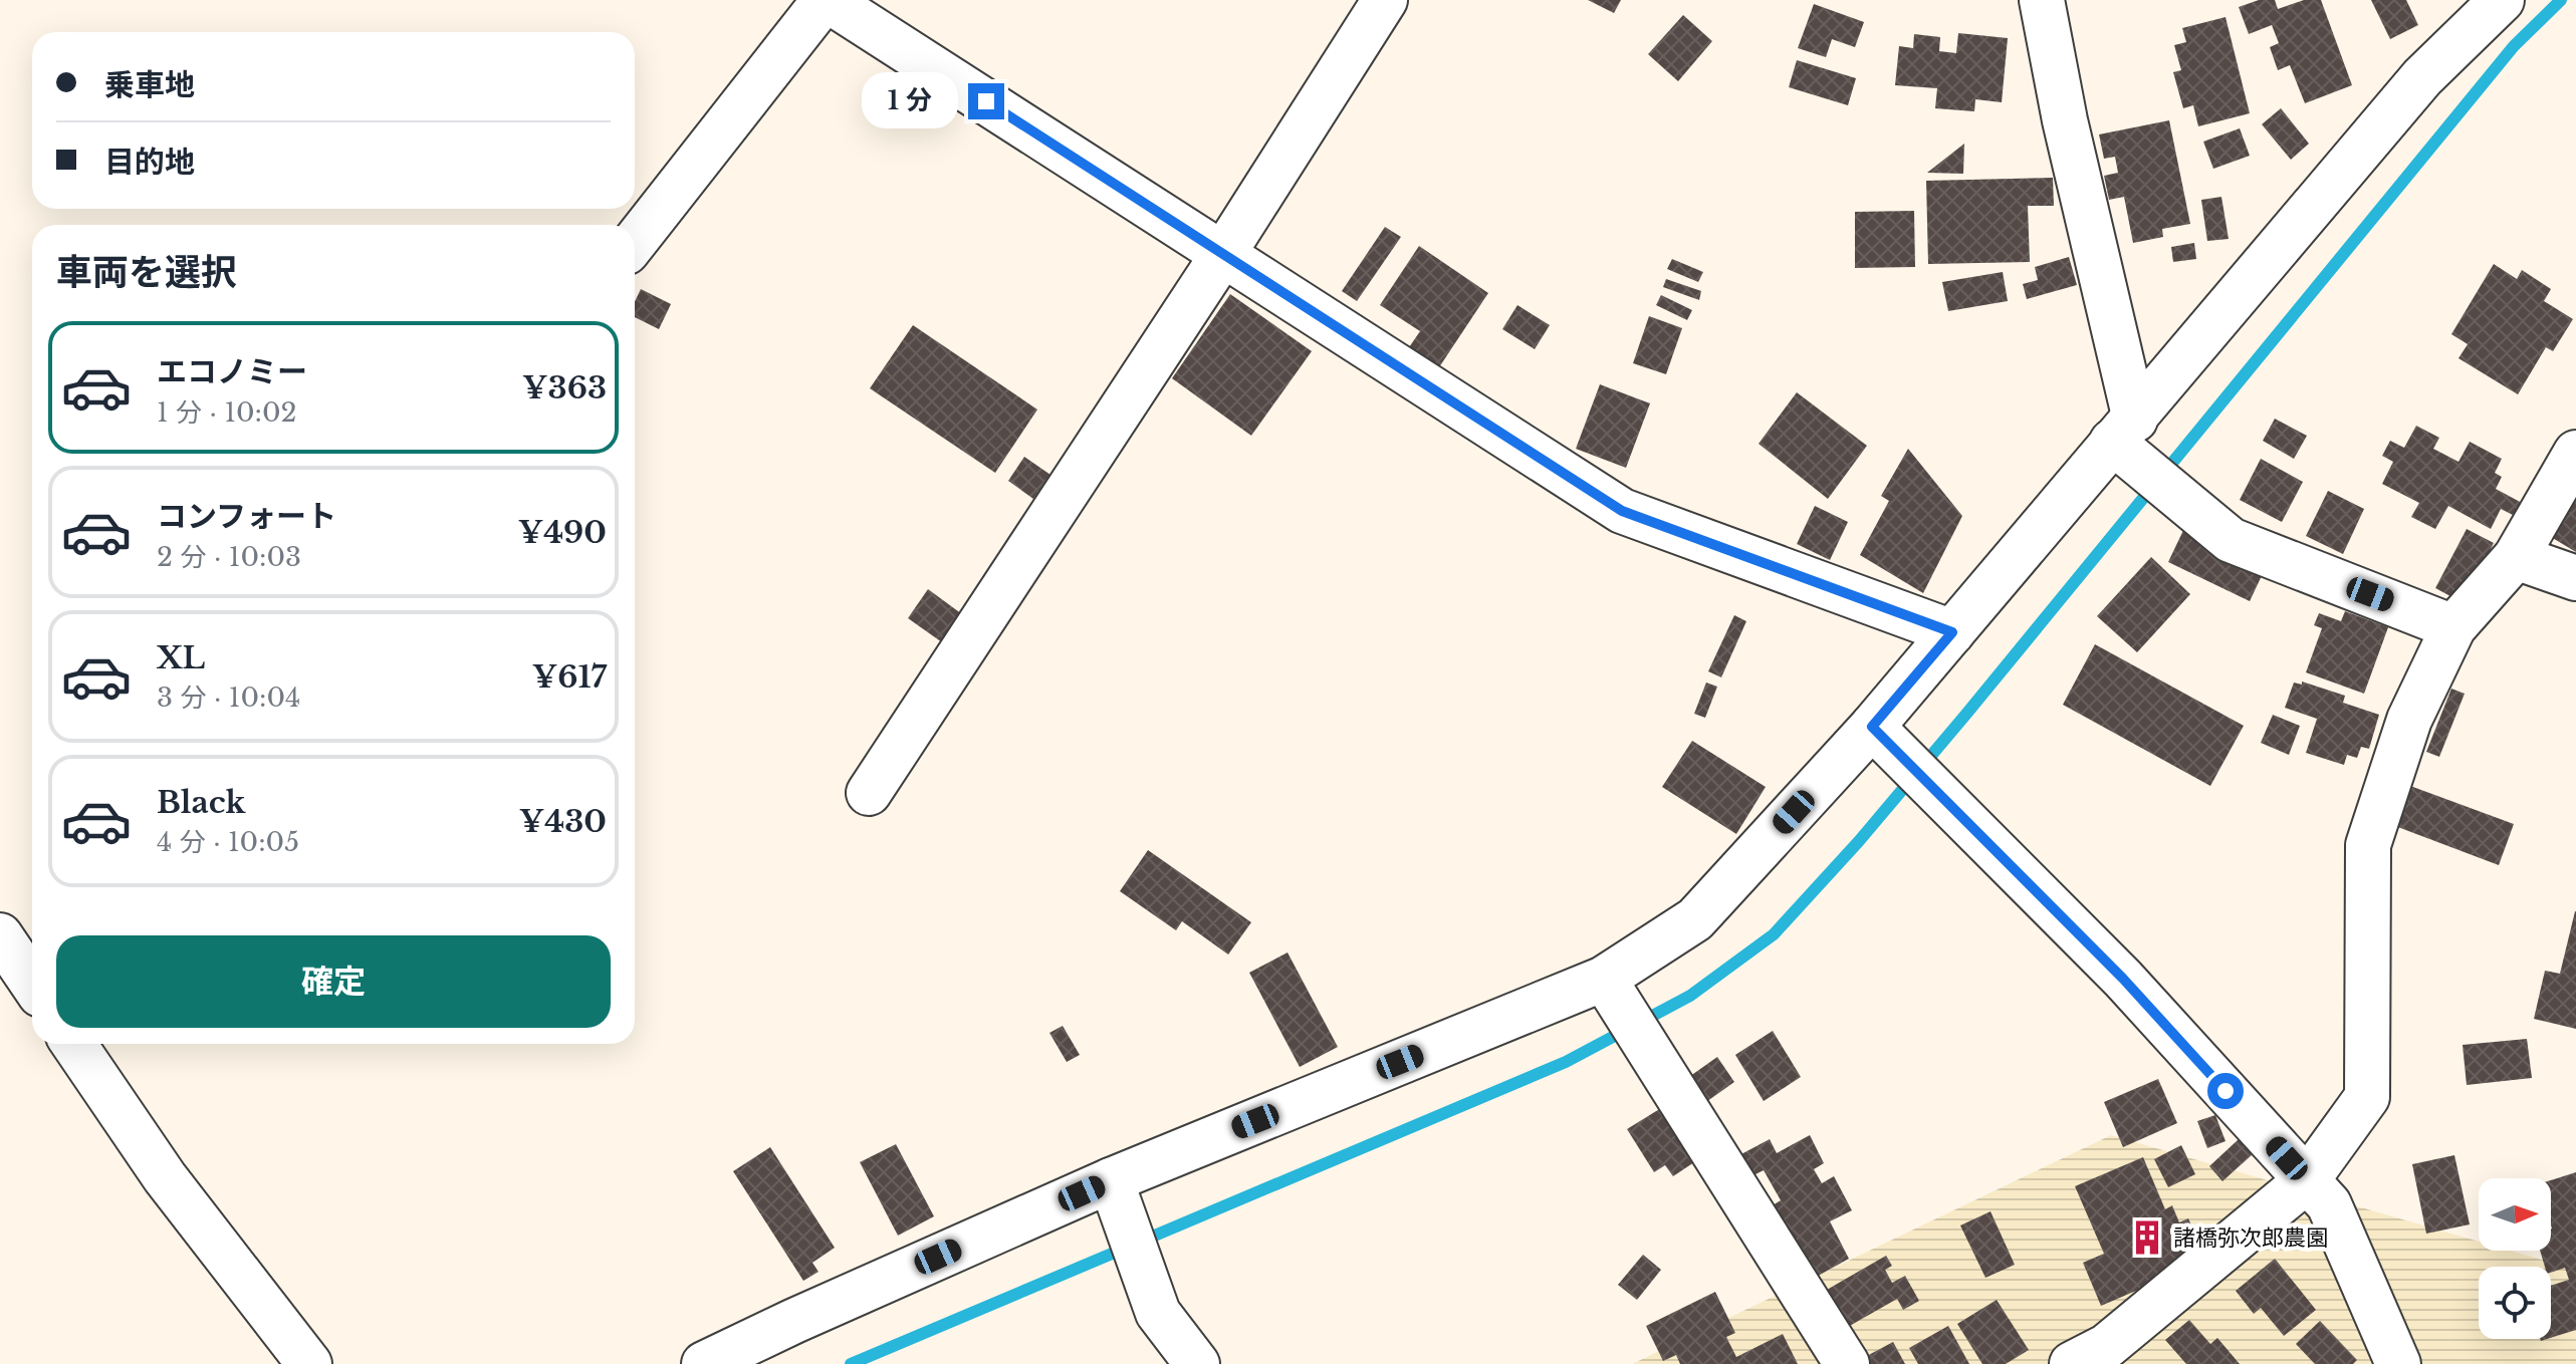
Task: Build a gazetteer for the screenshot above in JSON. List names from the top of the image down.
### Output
{
  "places": {
    "building": ["諸橋弥次郎農園"]
  },
  "north": "right",
  "page": {
    "banner": ["乗車地", "目的地"],
    "bubble": "1 分",
    "heading": "車両を選択",
    "list": [
      {
        "name": "エコノミー",
        "note": "1 分 · 10:02",
        "value": "¥363"
      },
      {
        "name": "コンフォート",
        "note": "2 分 · 10:03",
        "value": "¥490"
      },
      {
        "name": "XL",
        "note": "3 分 · 10:04",
        "value": "¥617"
      },
      {
        "name": "Black",
        "note": "4 分 · 10:05",
        "value": "¥430"
      }
    ],
    "buttons": "確定"
  }
}
